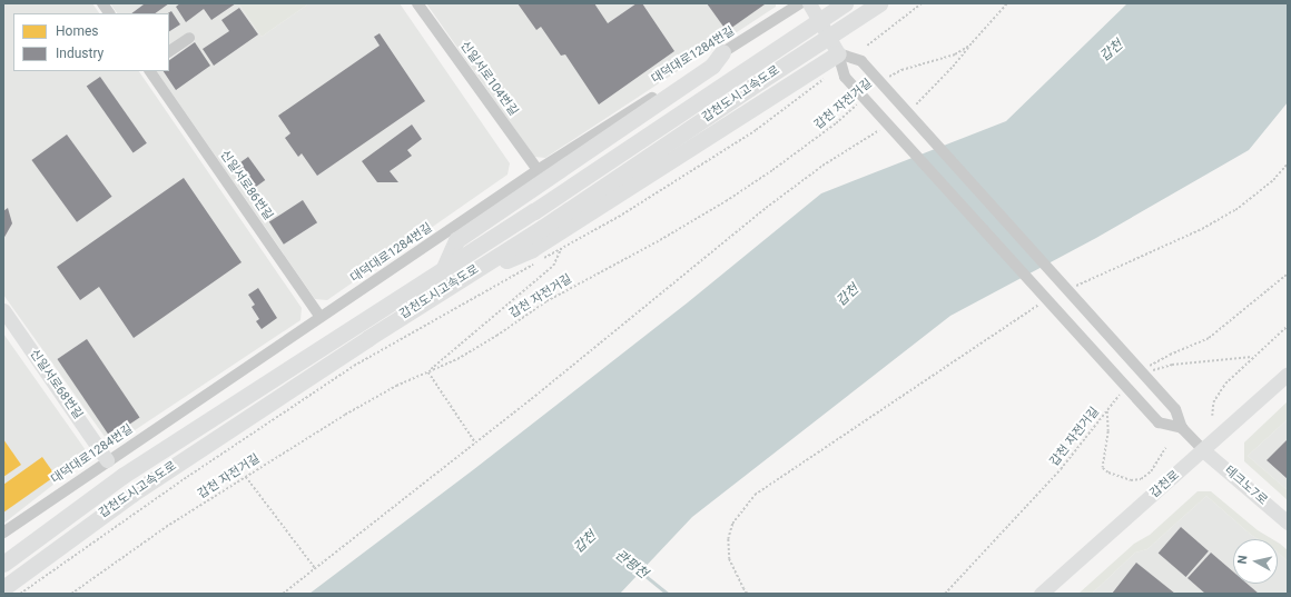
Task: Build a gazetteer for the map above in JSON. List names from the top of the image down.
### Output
{
  "streets": {
    "highway": ["갑천도시고속도로"],
    "main road": ["신일서로68번길", "갑천로", "테크노7로"],
    "street": ["대덕대로1284번길", "신일서로104번길", "신일서로86번길"],
    "path": ["갑천 자전거길"]
  },
  "crossings": [
    ["대덕대로1284번길", "신일서로104번길"],
    ["대덕대로1284번길", "신일서로86번길"],
    ["대덕대로1284번길", "신일서로68번길"],
    ["갑천로", "테크노7로"]
  ],
  "water": ["갑천", "관평천"],
  "legend": ["Homes", "Industry"],
  "north": "left"
}
